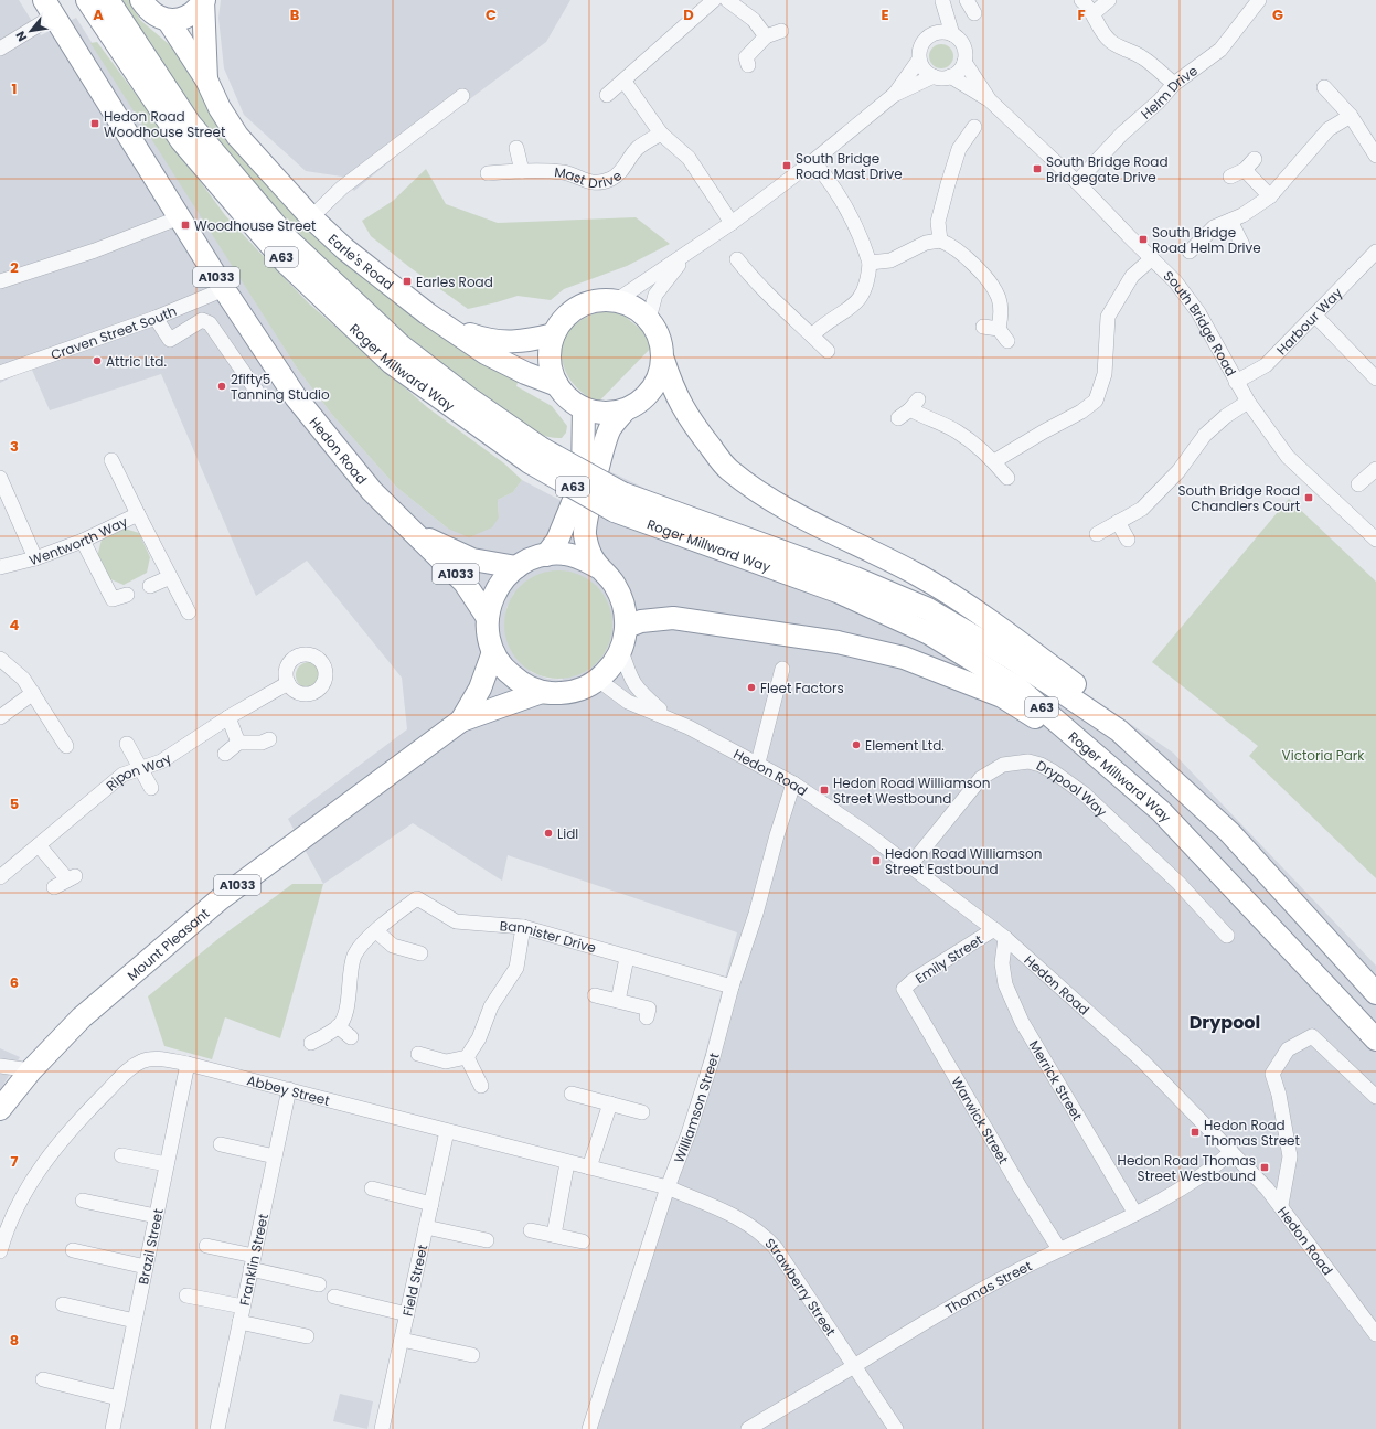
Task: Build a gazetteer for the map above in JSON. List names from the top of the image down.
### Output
{
  "streets": {
    "highway": [
      "A63",
      "Earle's Road",
      "A1033",
      "Roger Millward Way",
      "Hedon Road",
      "Mount Pleasant"
    ],
    "street": [
      "Helm Drive",
      "Mast Drive",
      "Harbour Way",
      "South Bridge Road",
      "Craven Street South",
      "Wentworth Way",
      "Ripon Way",
      "Drypool Way",
      "Bannister Drive",
      "Emily Street",
      "Merrick Street",
      "Abbey Street",
      "Williamson Street",
      "Warwick Street",
      "Brazil Street",
      "Franklin Street",
      "Field Street",
      "Strawberry Street",
      "Thomas Street"
    ]
  },
  "crossings": [
    ["Helm Drive", "South Bridge Road"],
    ["A63", "Earle's Road"],
    ["A63", "A1033"],
    ["A63", "Roger Millward Way"],
    ["A63", "Hedon Road"],
    ["A1033", "Hedon Road"],
    ["A1033", "Mount Pleasant"],
    ["Harbour Way", "South Bridge Road"],
    ["Craven Street South", "Hedon Road"],
    ["Hedon Road", "Drypool Way"],
    ["Hedon Road", "Emily Street"],
    ["Hedon Road", "Merrick Street"],
    ["Hedon Road", "Williamson Street"],
    ["Hedon Road", "Thomas Street"],
    ["Bannister Drive", "Williamson Street"],
    ["Emily Street", "Merrick Street"],
    ["Emily Street", "Warwick Street"],
    ["Merrick Street", "Thomas Street"],
    ["Abbey Street", "Williamson Street"],
    ["Abbey Street", "Brazil Street"],
    ["Abbey Street", "Franklin Street"],
    ["Abbey Street", "Field Street"],
    ["Abbey Street", "Strawberry Street"],
    ["Williamson Street", "Strawberry Street"],
    ["Warwick Street", "Thomas Street"],
    ["Strawberry Street", "Thomas Street"]
  ],
  "districts": ["Drypool"],
  "parks": ["Victoria Park"],
  "places": {
    "transit": [
      "Hedon Road Woodhouse Street",
      "South Bridge Road Mast Drive",
      "South Bridge Road Bridgegate Drive",
      "Woodhouse Street",
      "South Bridge Road Helm Drive",
      "Earles Road",
      "South Bridge Road Chandlers Court",
      "Hedon Road Williamson Street Westbound",
      "Hedon Road Williamson Street Eastbound",
      "Hedon Road Thomas Street",
      "Hedon Road Thomas Street Westbound"
    ],
    "other": [
      "Attric Ltd.",
      "2fifty5 Tanning Studio",
      "Fleet Factors",
      "Element Ltd.",
      "Lidl"
    ]
  },
  "north": "bottom left",
  "grid": {
    "columns": [
      "A",
      "B",
      "C",
      "D",
      "E",
      "F",
      "G"
    ],
    "rows": [
      "1",
      "2",
      "3",
      "4",
      "5",
      "6",
      "7",
      "8"
    ]
  }
}
